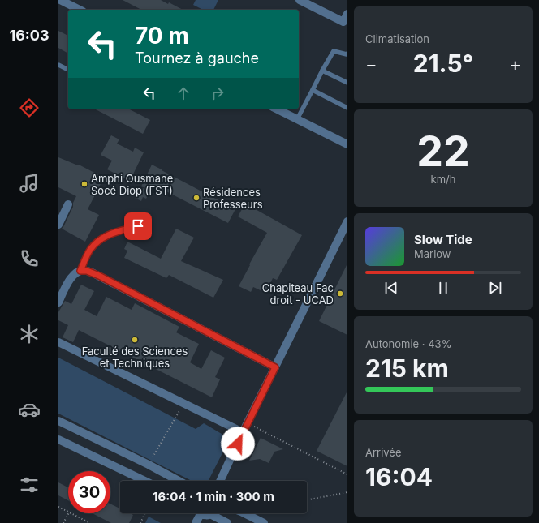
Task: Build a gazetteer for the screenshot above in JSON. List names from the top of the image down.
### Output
{
  "places": [
    "Amphi Ousmane Socé Diop (FST)",
    "Résidences Professeurs",
    "Chapiteau Fac droit - UCAD",
    "Faculté des Sciences et Techniques"
  ],
  "page": {
    "tabs": "16:03",
    "tile": [
      "Climatisation",
      ["22", "km/h"],
      ["Autonomie · 43%", "215 km"],
      ["Arrivée", "16:04"]
    ],
    "turn": ["70 m", "Tournez à gauche"],
    "heat": ["−", "21.5°", "+"],
    "song": ["Slow Tide", "Marlow"],
    "limit": "30",
    "trip": "16:04 · 1 min · 300 m"
  }
}
